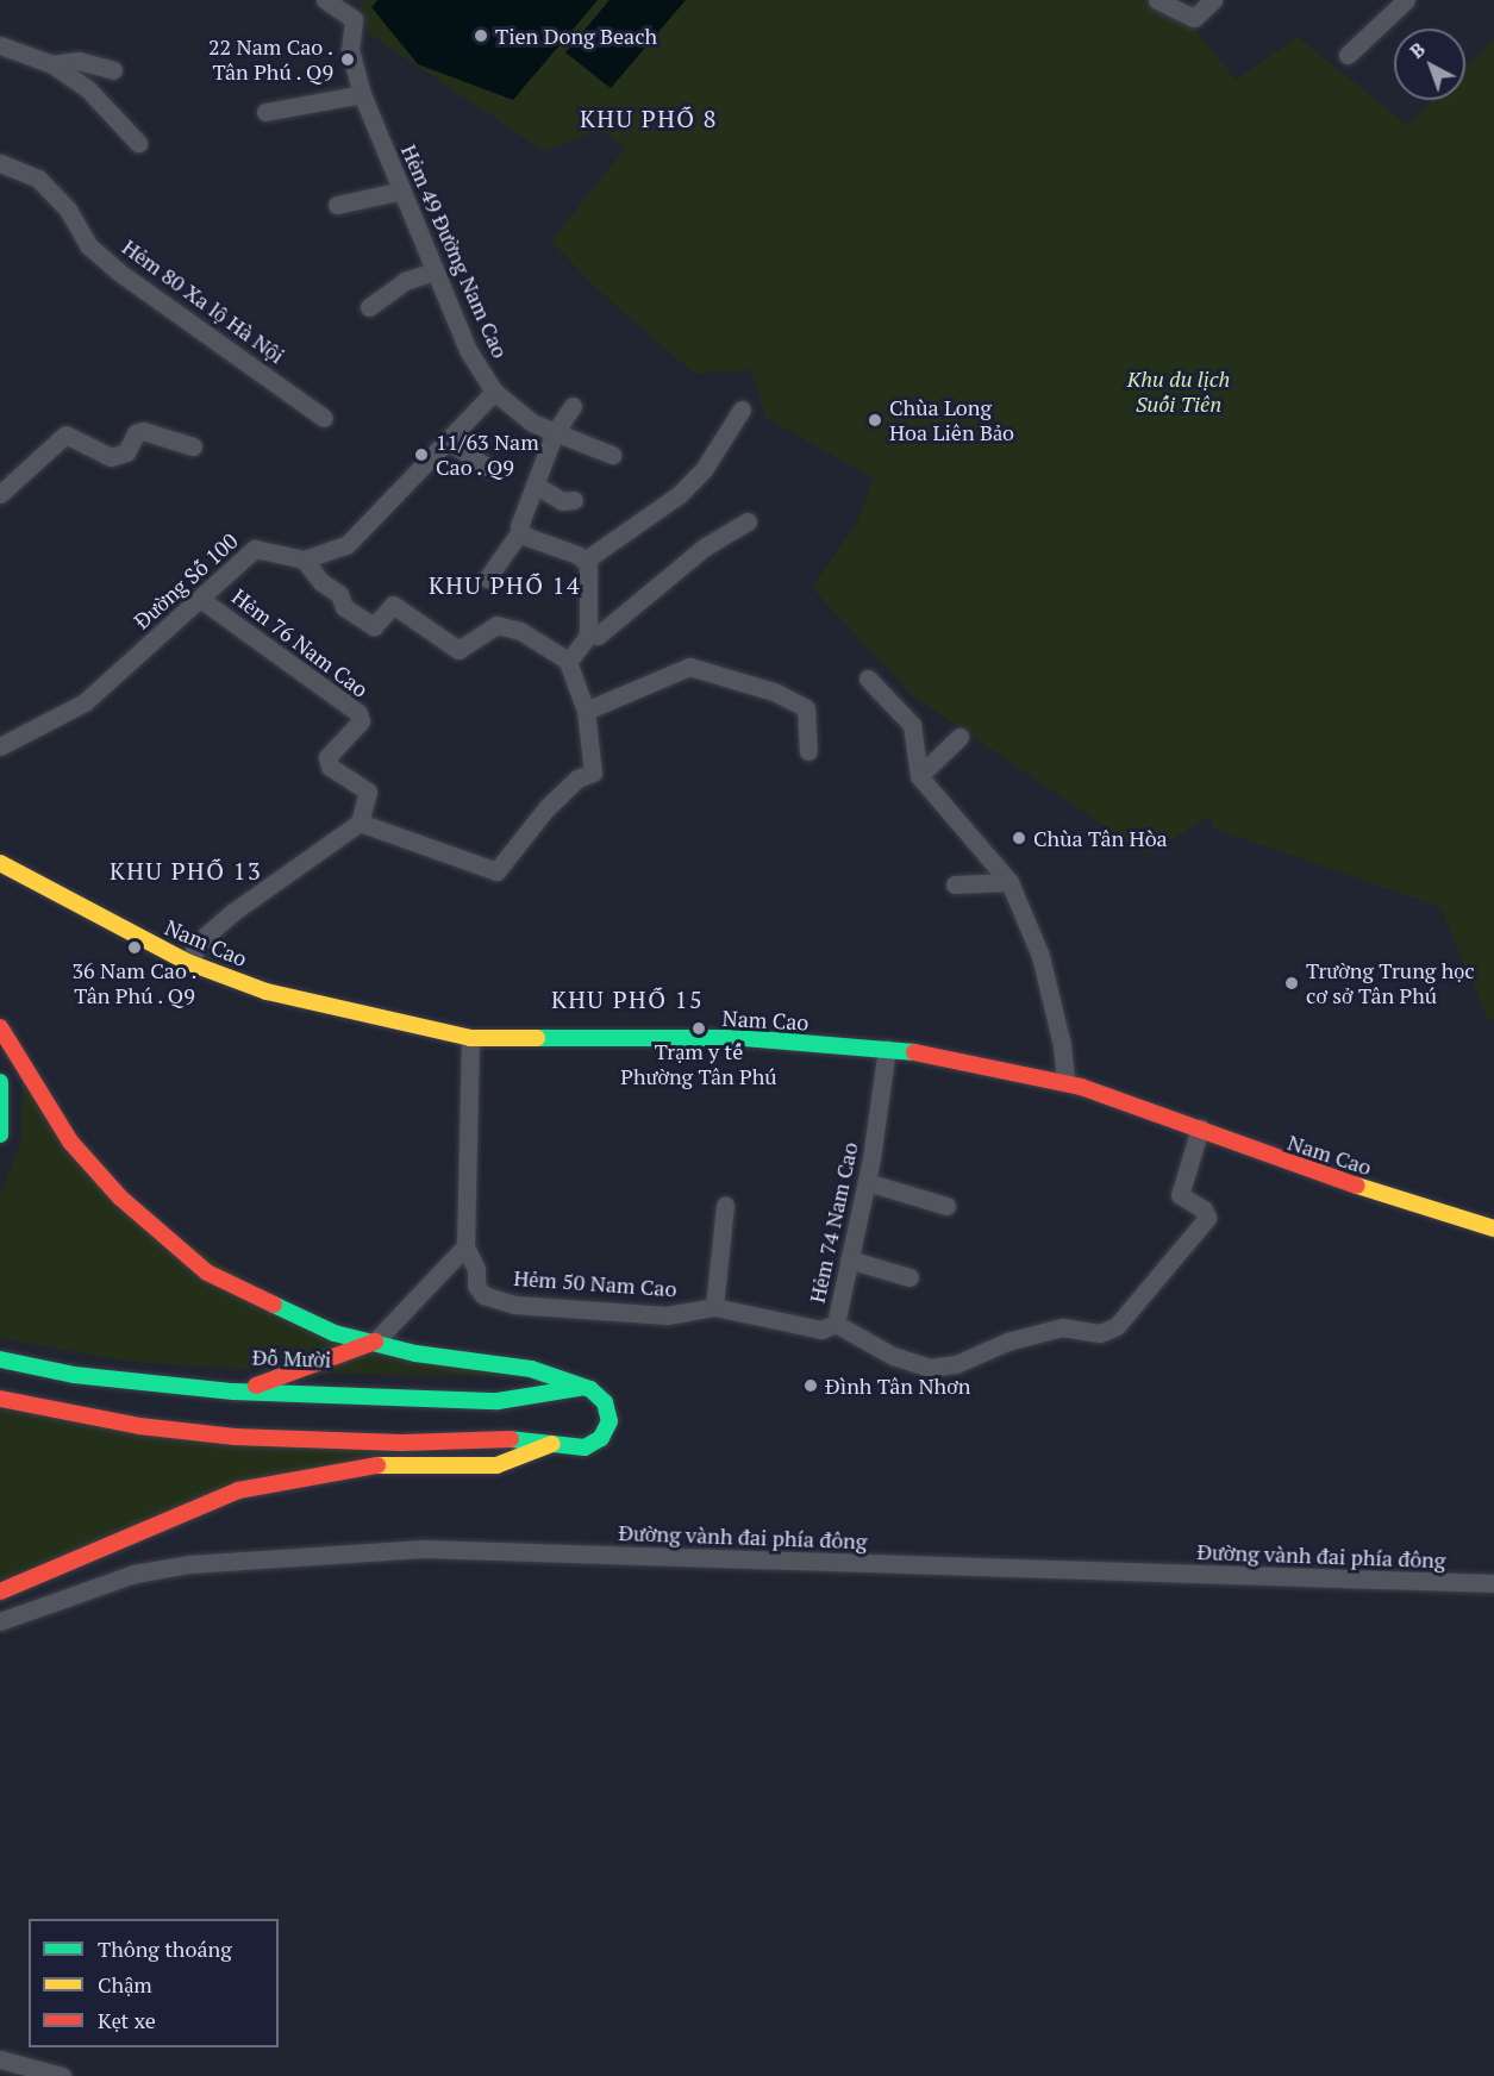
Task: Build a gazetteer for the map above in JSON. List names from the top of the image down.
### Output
{
  "streets": {
    "main road": ["Nam Cao", "Đỗ Mười"],
    "street": [
      "Hẻm 49 Đường Nam Cao",
      "Hẻm 80 Xa lộ Hà Nội",
      "Đường Số 100",
      "Hẻm 76 Nam Cao",
      "Hẻm 74 Nam Cao",
      "Hẻm 50 Nam Cao",
      "Đường vành đai phía đông"
    ]
  },
  "crossings": [
    ["Đường Số 100", "Hẻm 76 Nam Cao"],
    ["Nam Cao", "Hẻm 74 Nam Cao"],
    ["Nam Cao", "Hẻm 50 Nam Cao"],
    ["Hẻm 74 Nam Cao", "Hẻm 50 Nam Cao"]
  ],
  "districts": [
    "KHU PHỐ 8",
    "KHU PHỐ 14",
    "KHU PHỐ 13",
    "KHU PHỐ 15"
  ],
  "parks": ["Khu du lịch Suối Tiên"],
  "places": [
    "Tien Dong Beach",
    "22 Nam Cao . Tân Phú . Q9",
    "Chùa Long Hoa Liên Bảo",
    "11/63 Nam Cao . Q9",
    "Chùa Tân Hòa",
    "36 Nam Cao . Tân Phú . Q9",
    "Trường Trung học cơ sở Tân Phú",
    "Trạm y tế Phường Tân Phú",
    "Đình Tân Nhơn"
  ],
  "legend": ["Thông thoáng", "Chậm", "Kẹt xe"],
  "north": "top left"
}
